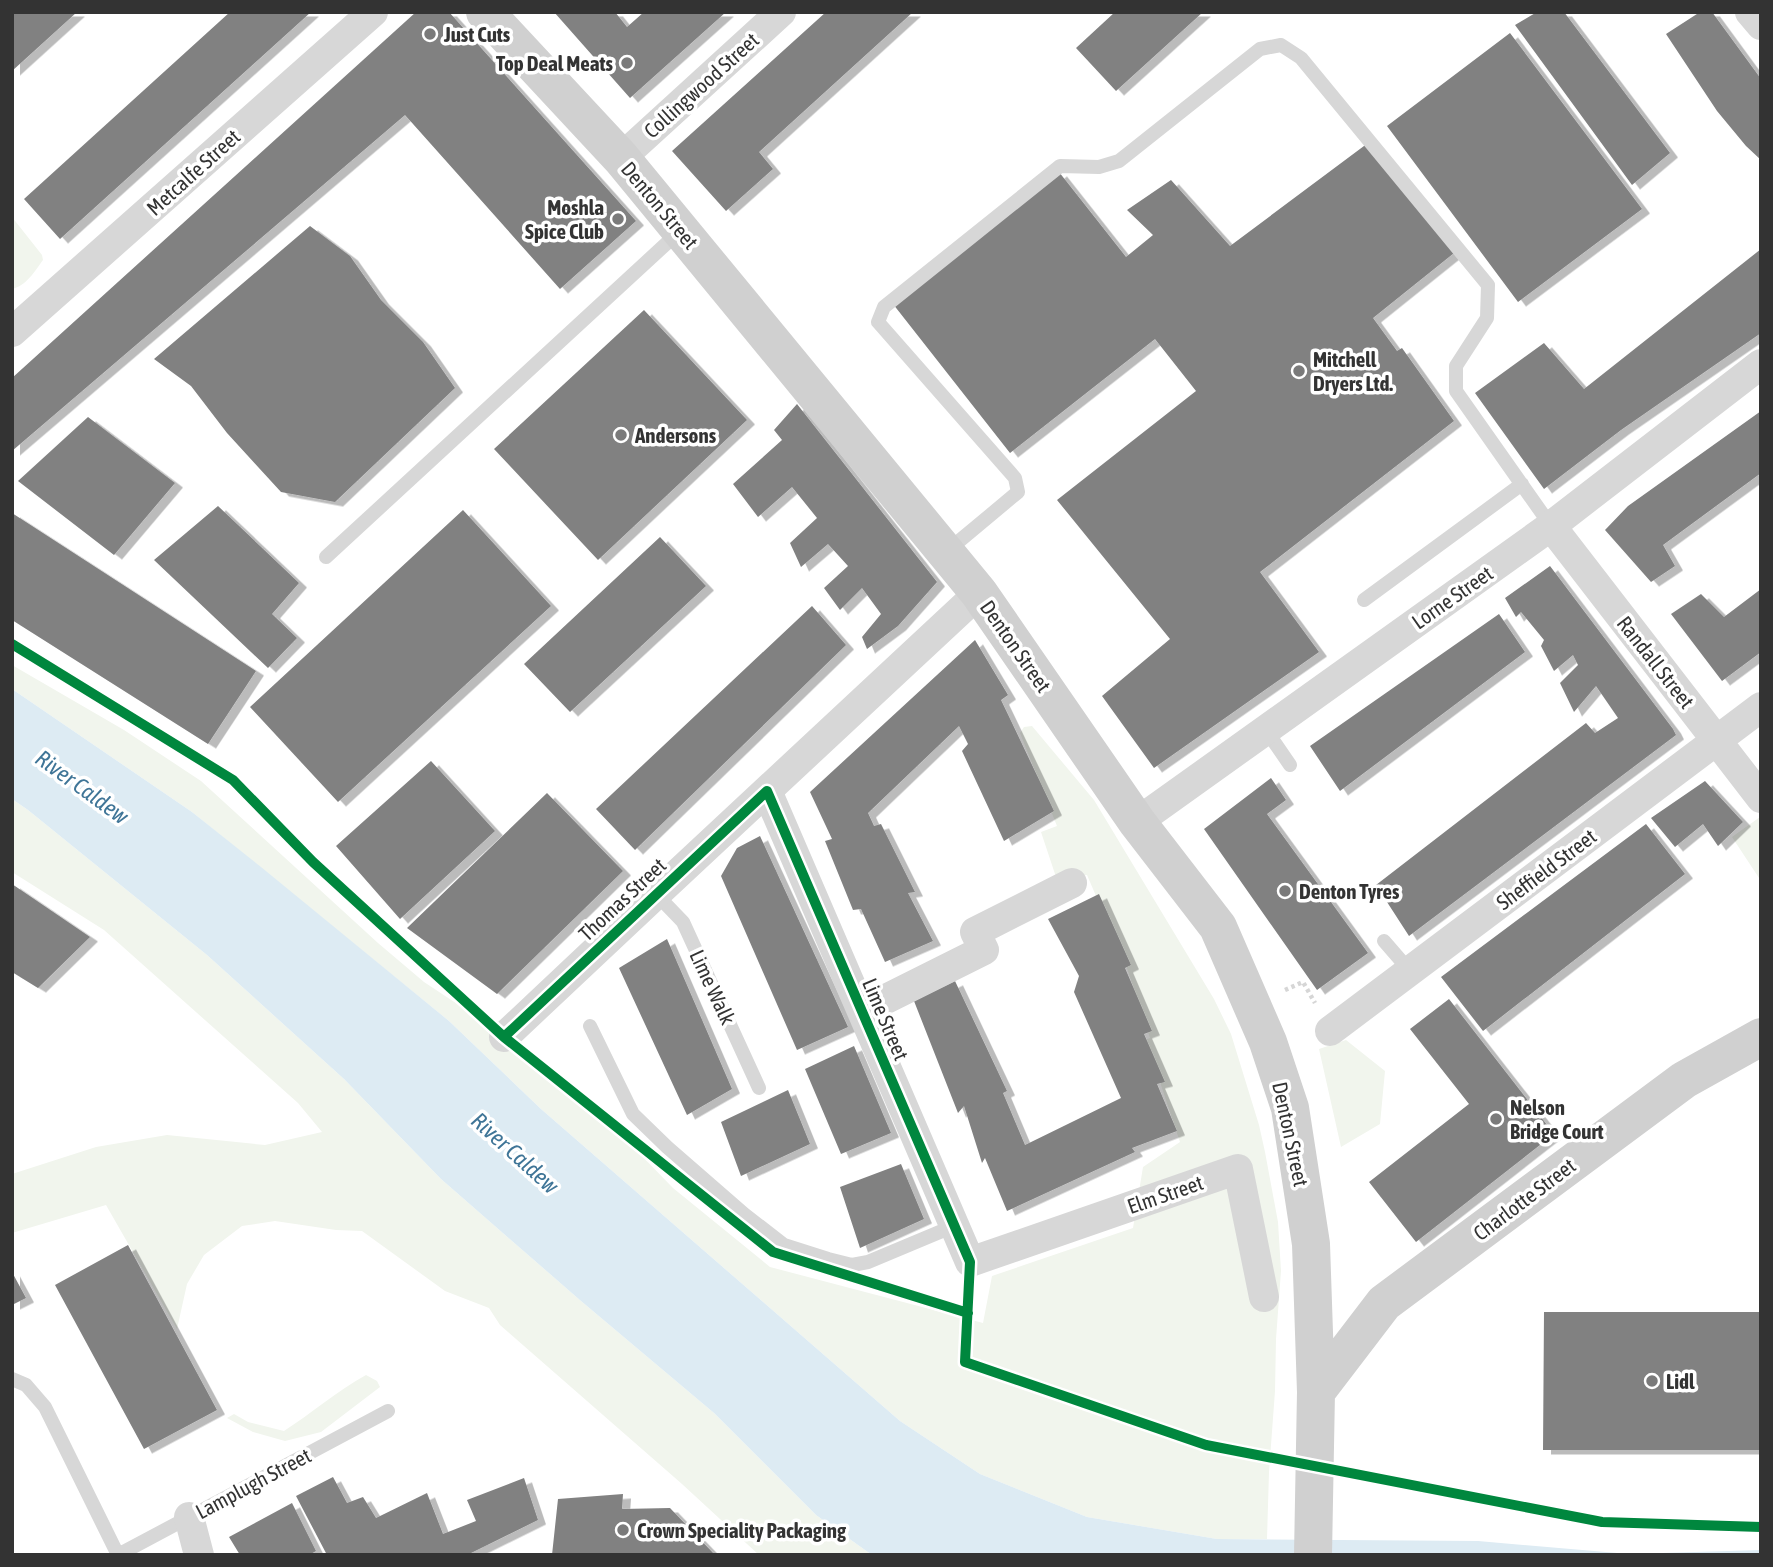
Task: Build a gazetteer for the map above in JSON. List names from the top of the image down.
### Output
{
  "streets": {
    "street": [
      "Collingwood Street",
      "Metcalfe Street",
      "Denton Street",
      "Lorne Street",
      "Randall Street",
      "Sheffield Street",
      "Thomas Street",
      "Lime Street",
      "Elm Street",
      "Charlotte Street"
    ],
    "lane": ["Lime Walk", "Lamplugh Street"]
  },
  "crossings": [
    ["Collingwood Street", "Denton Street"],
    ["Denton Street", "Lorne Street"],
    ["Denton Street", "Thomas Street"],
    ["Denton Street", "Charlotte Street"],
    ["Lorne Street", "Randall Street"],
    ["Randall Street", "Sheffield Street"],
    ["Thomas Street", "Lime Walk"],
    ["Thomas Street", "Lime Street"],
    ["Lime Street", "Elm Street"]
  ],
  "water": ["River Caldew"],
  "places": [
    "Just Cuts",
    "Top Deal Meats",
    "Moshla Spice Club",
    "Mitchell Dryers Ltd.",
    "Andersons",
    "Denton Tyres",
    "Nelson Bridge Court",
    "Lidl",
    "Crown Speciality Packaging"
  ]
}
